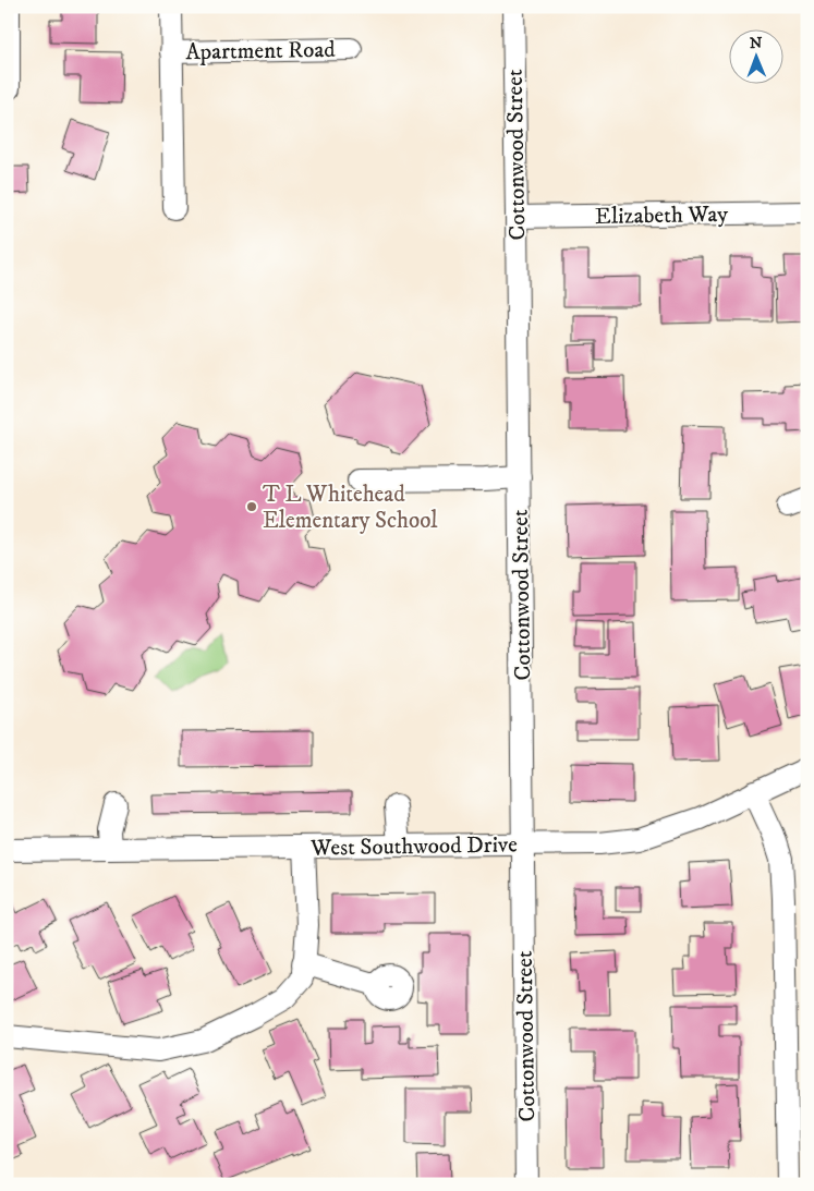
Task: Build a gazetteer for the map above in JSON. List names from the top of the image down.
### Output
{
  "streets": {
    "street": [
      "Apartment Road",
      "Cottonwood Street",
      "Elizabeth Way",
      "West Southwood Drive"
    ]
  },
  "crossings": [
    ["Cottonwood Street", "Elizabeth Way"],
    ["Cottonwood Street", "West Southwood Drive"]
  ],
  "places": ["T L Whitehead Elementary School"],
  "north": "top"
}
